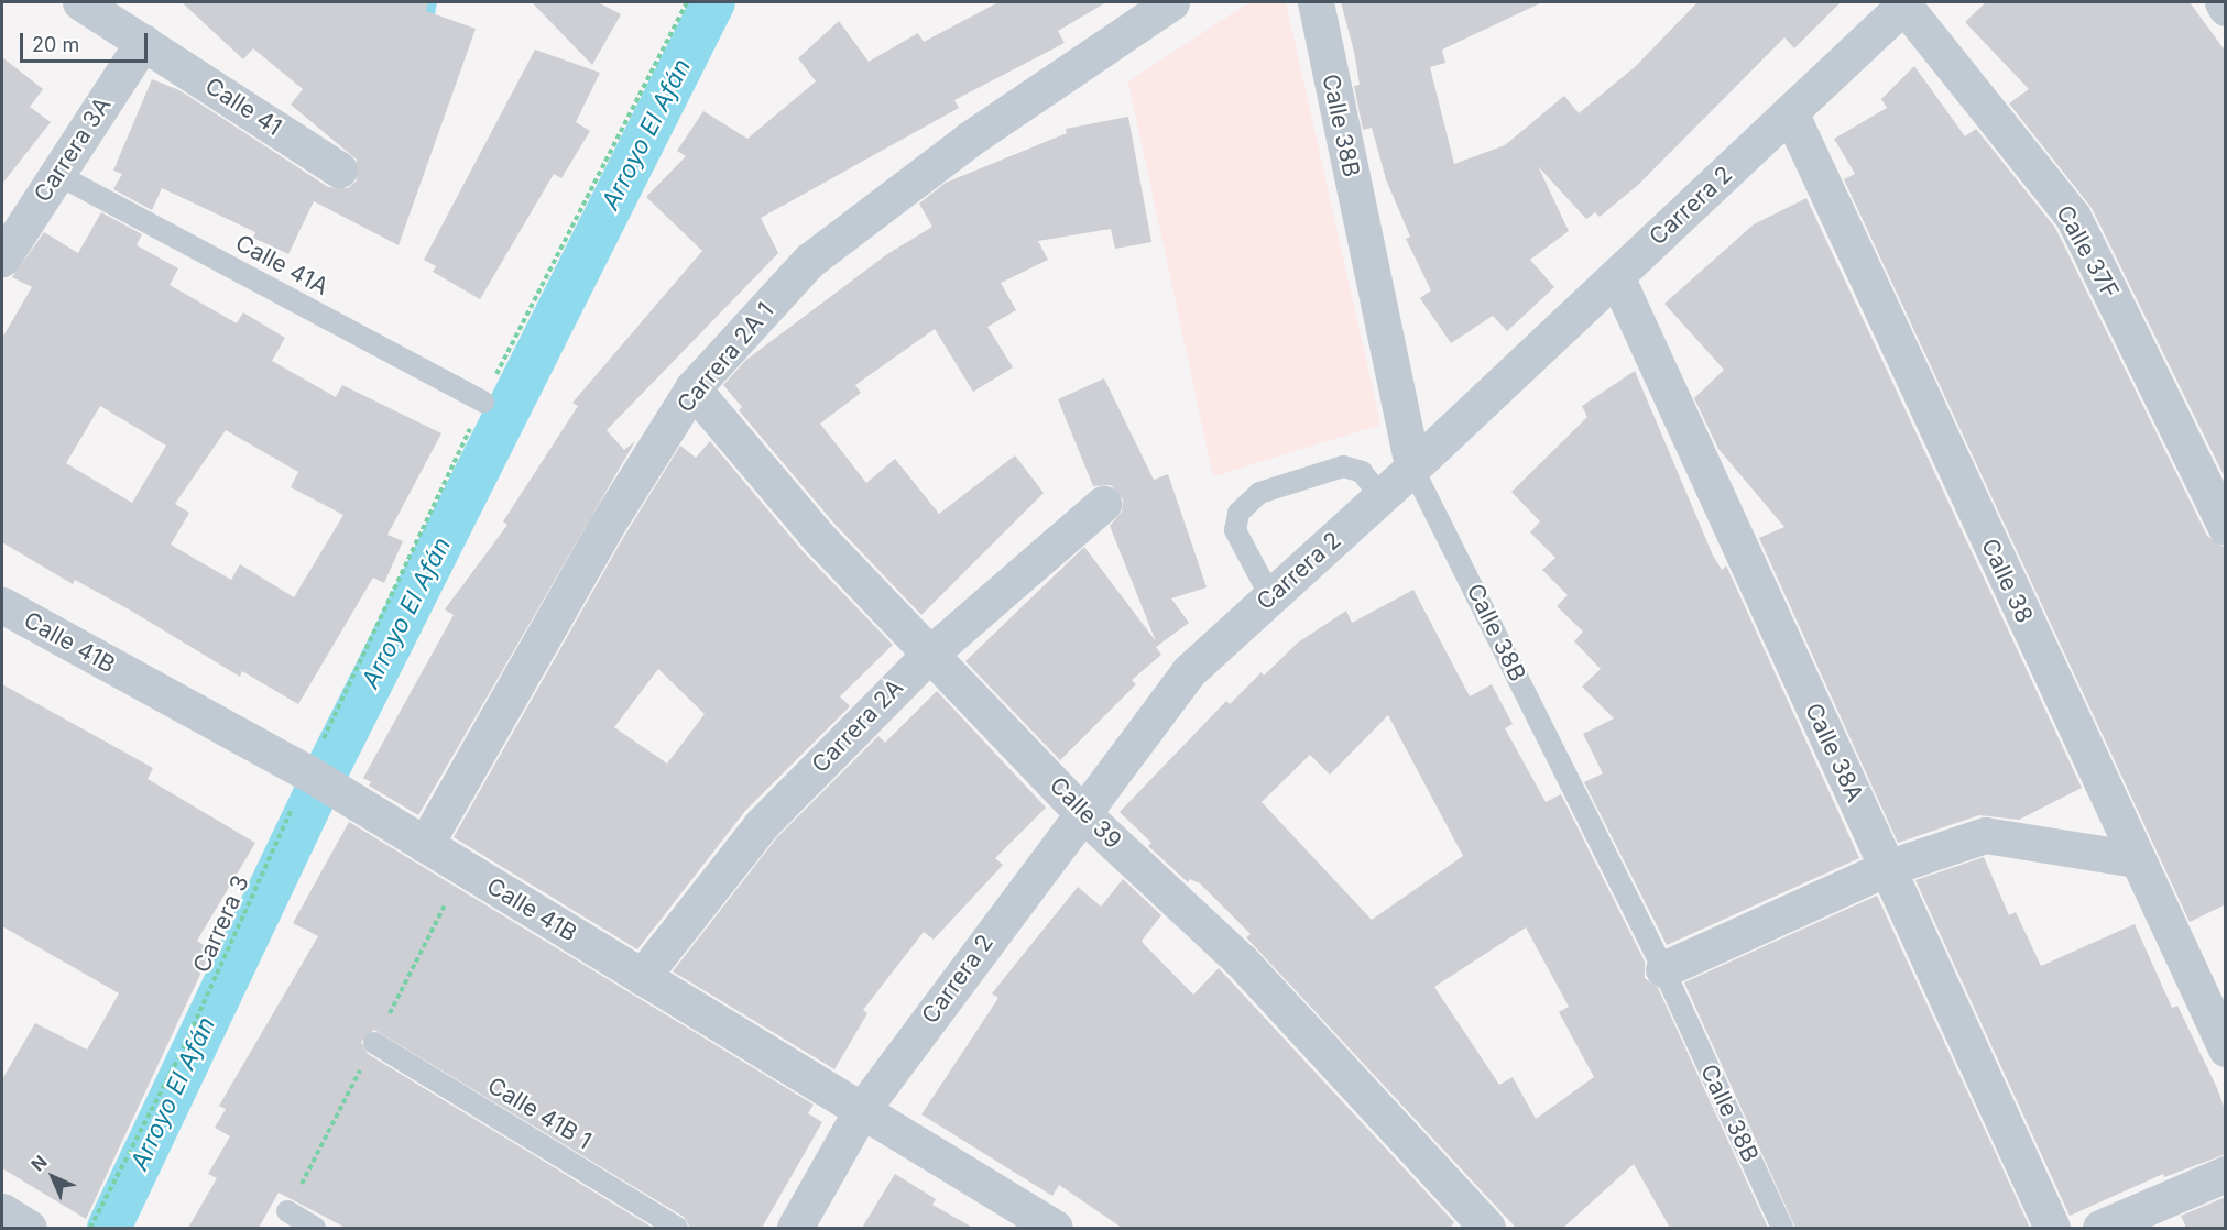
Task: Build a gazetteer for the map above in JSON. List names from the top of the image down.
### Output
{
  "streets": {
    "street": [
      "Calle 41",
      "Calle 38B",
      "Carrera 3A",
      "Carrera 2",
      "Calle 37F",
      "Carrera 2A 1",
      "Calle 38",
      "Calle 41B",
      "Carrera 2A",
      "Calle 38A",
      "Calle 39"
    ],
    "lane": ["Calle 41A", "Calle 41B 1"],
    "path": ["Carrera 3"]
  },
  "crossings": [
    ["Calle 41", "Carrera 3A"],
    ["Calle 38B", "Carrera 2"],
    ["Carrera 3A", "Calle 41A"],
    ["Carrera 2", "Calle 37F"],
    ["Carrera 2", "Calle 38"],
    ["Carrera 2", "Calle 41B"],
    ["Carrera 2", "Calle 38A"],
    ["Carrera 2", "Calle 39"],
    ["Carrera 2A 1", "Calle 41B"],
    ["Carrera 2A 1", "Calle 39"],
    ["Calle 41B", "Carrera 2A"],
    ["Calle 41B", "Carrera 3"],
    ["Carrera 2A", "Calle 39"]
  ],
  "water": ["Arroyo El Afán"],
  "scale_bar": "20 m",
  "north": "top left"
}
